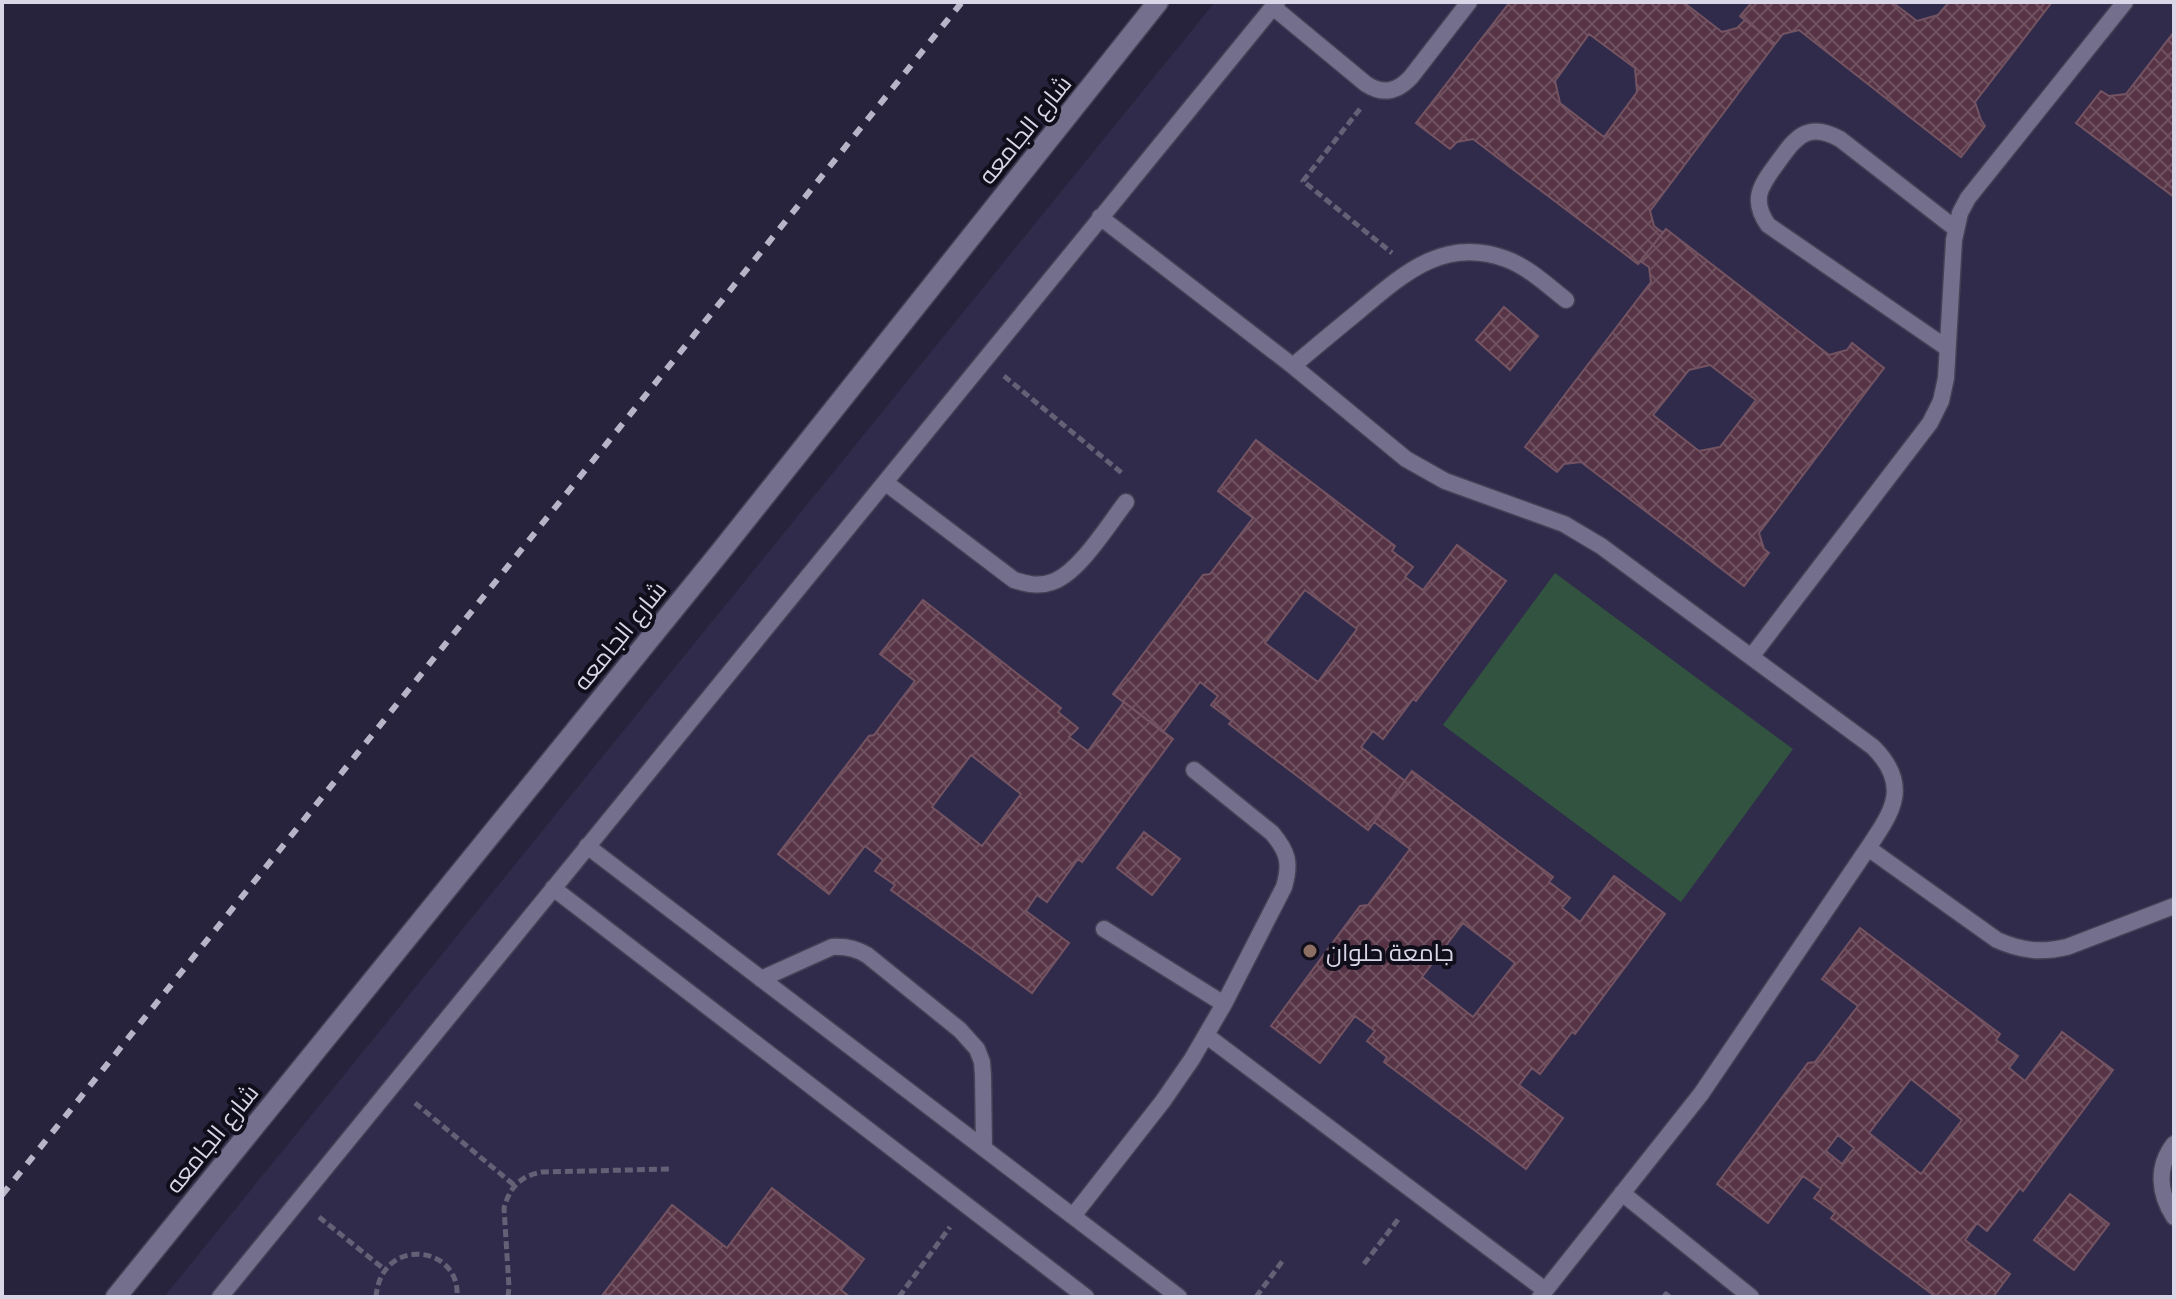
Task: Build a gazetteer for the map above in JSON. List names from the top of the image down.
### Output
{
  "streets": {
    "street": ["شارع الجامعه"]
  },
  "places": ["جامعة حلوان"]
}
